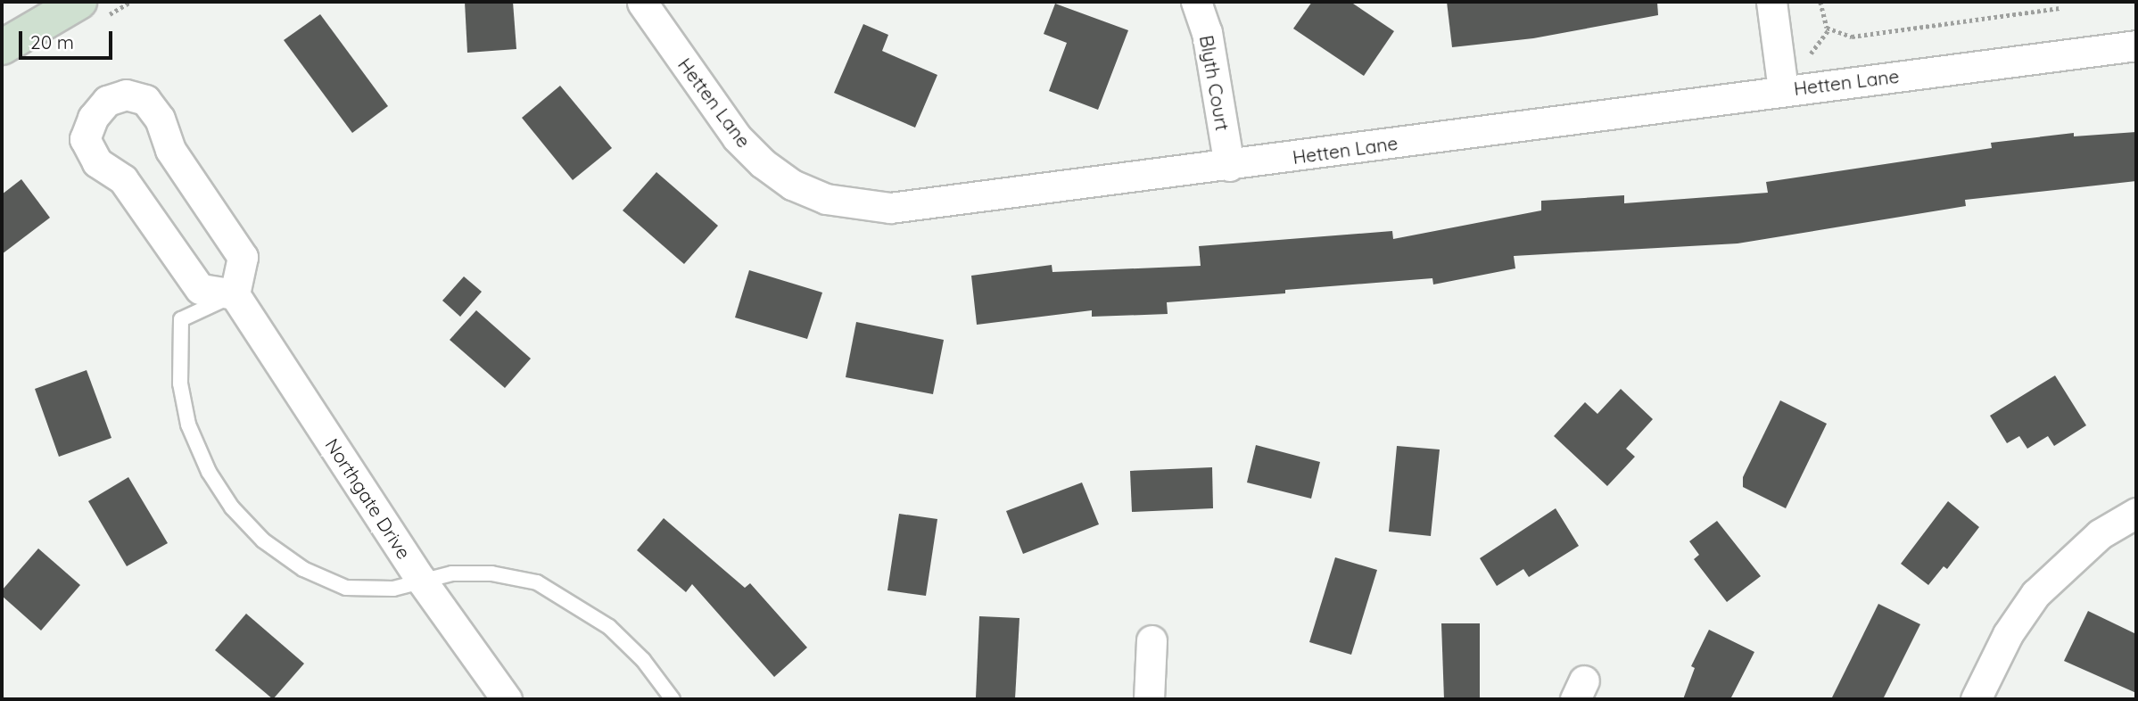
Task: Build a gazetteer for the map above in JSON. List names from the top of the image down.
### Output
{
  "streets": {
    "street": ["Hetten Lane", "Blyth Court", "Northgate Drive"]
  },
  "crossings": [
    ["Hetten Lane", "Blyth Court"]
  ],
  "scale_bar": "20 m"
}
